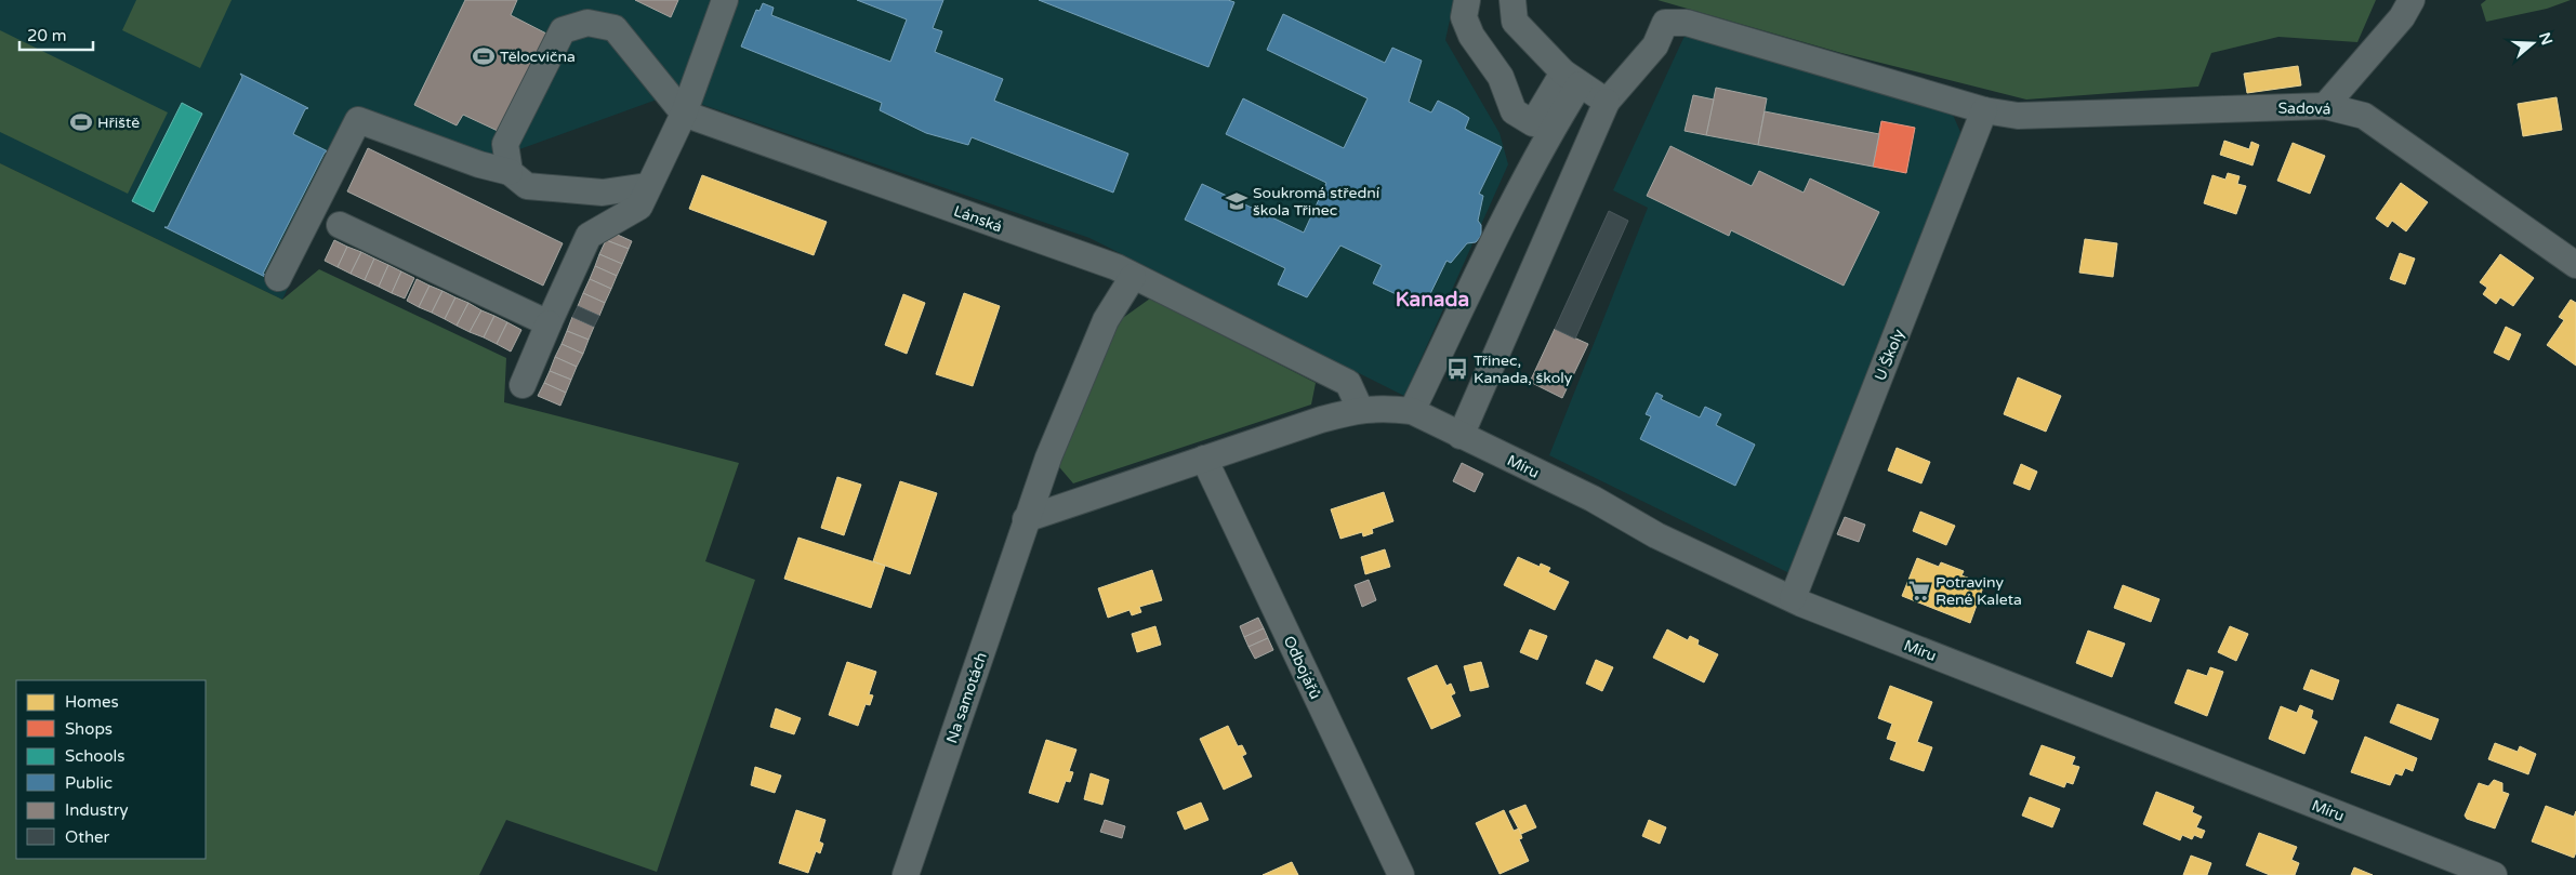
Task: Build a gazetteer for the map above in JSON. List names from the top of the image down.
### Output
{
  "streets": {
    "street": [
      "Sadová",
      "Lánská",
      "U Školy",
      "Míru",
      "Odbojářů",
      "Na samotách"
    ]
  },
  "crossings": [
    ["Sadová", "U Školy"],
    ["Lánská", "Míru"],
    ["Lánská", "Na samotách"],
    ["U Školy", "Míru"]
  ],
  "districts": ["Kanada"],
  "places": {
    "sports": ["Tělocvična", "Hřiště"],
    "school or university": ["Soukromá střední škola Třinec"],
    "bus stop": ["Třinec, Kanada, školy"],
    "supermarket": ["Potraviny René Kaleta"]
  },
  "legend": [
    "Homes",
    "Shops",
    "Schools",
    "Public",
    "Industry",
    "Other"
  ],
  "scale_bar": "20 m",
  "north": "right"
}
